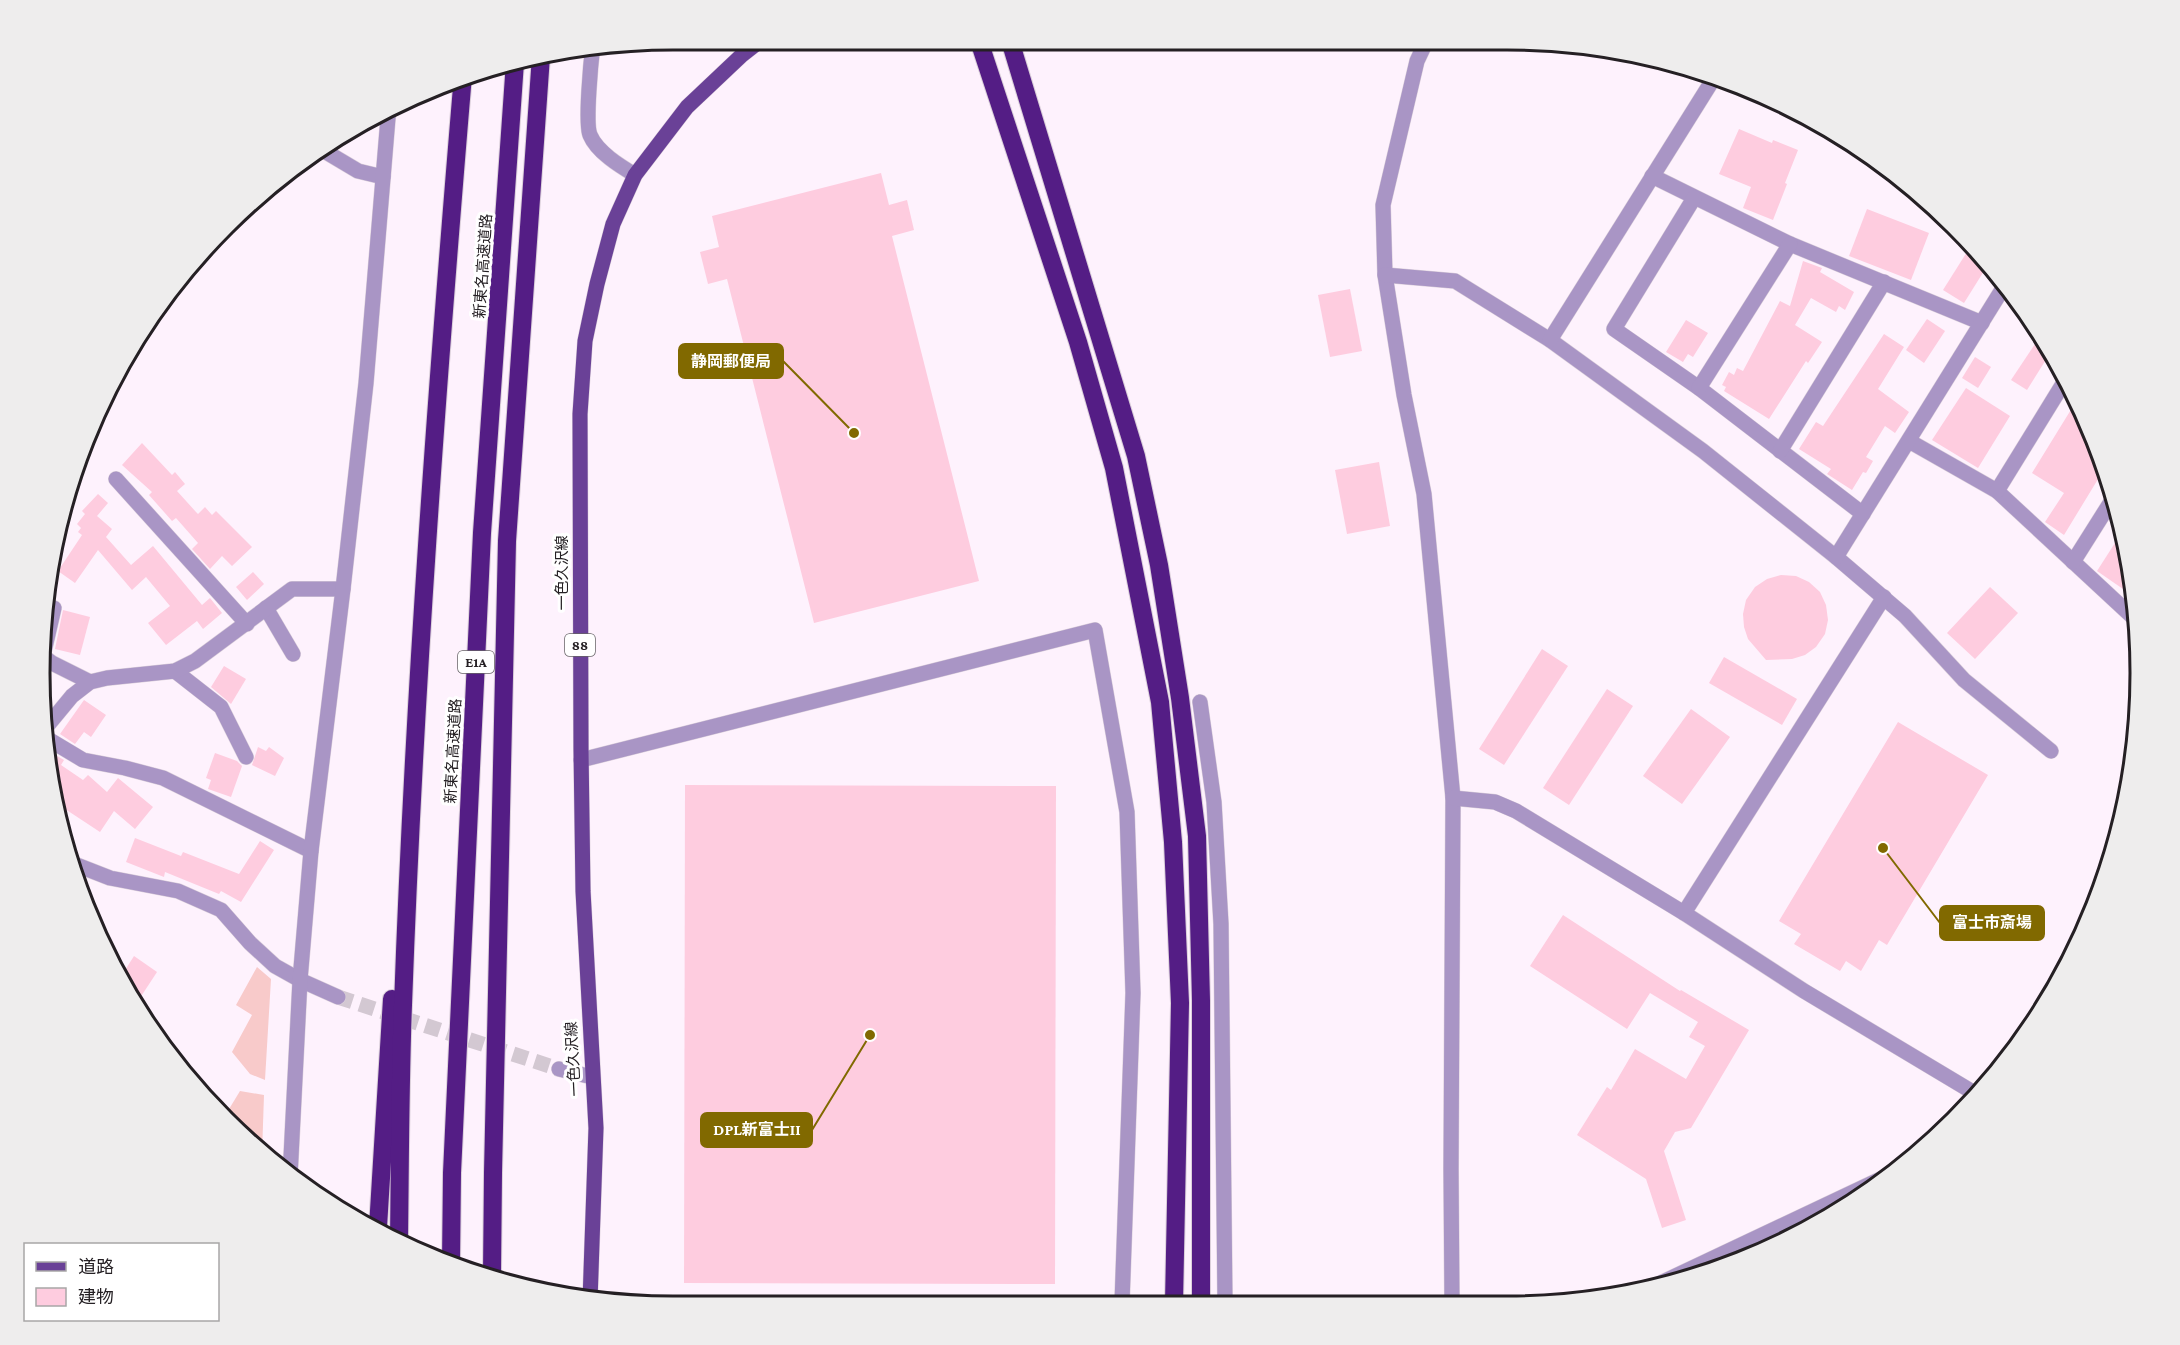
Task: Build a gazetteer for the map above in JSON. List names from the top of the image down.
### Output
{
  "streets": {
    "highway": ["新東名高速道路", "E1A"],
    "main road": ["一色久沢線", "88"]
  },
  "places": ["静岡郵便局", "富士市斎場", "DPL新富士II"],
  "legend": ["道路", "建物"]
}
